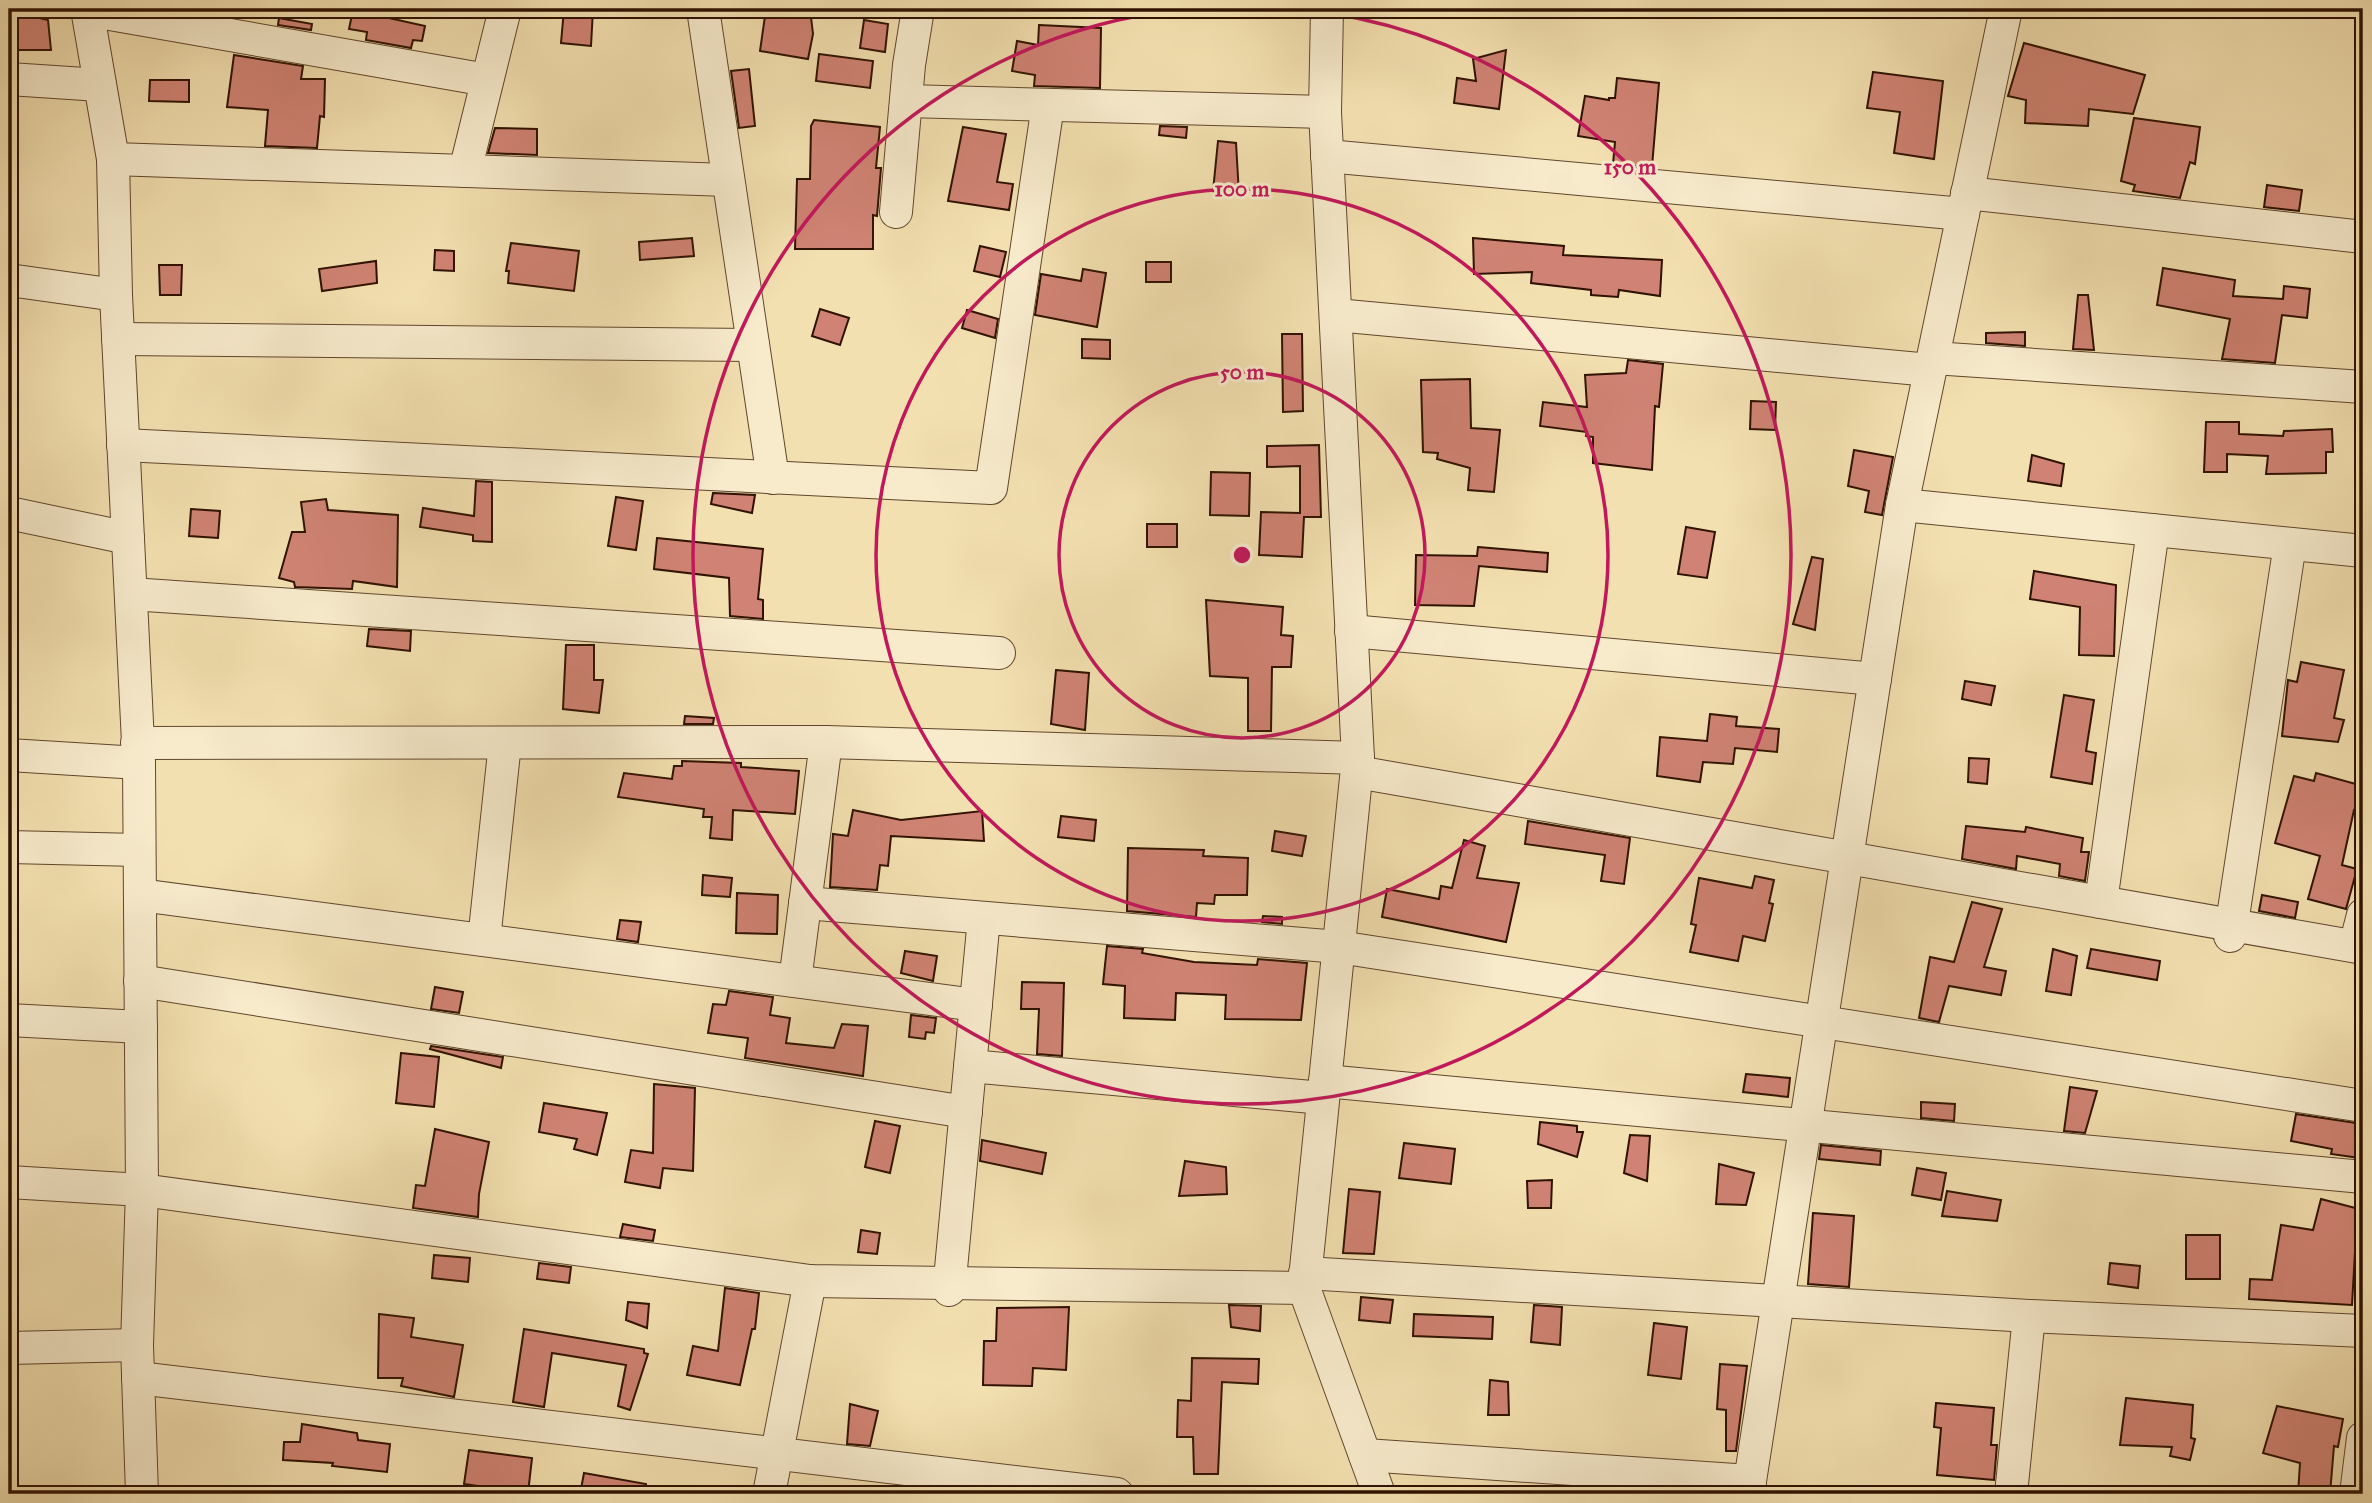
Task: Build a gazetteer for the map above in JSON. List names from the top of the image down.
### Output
{
  "rings": ["150 m", "100 m", "50 m"]
}
